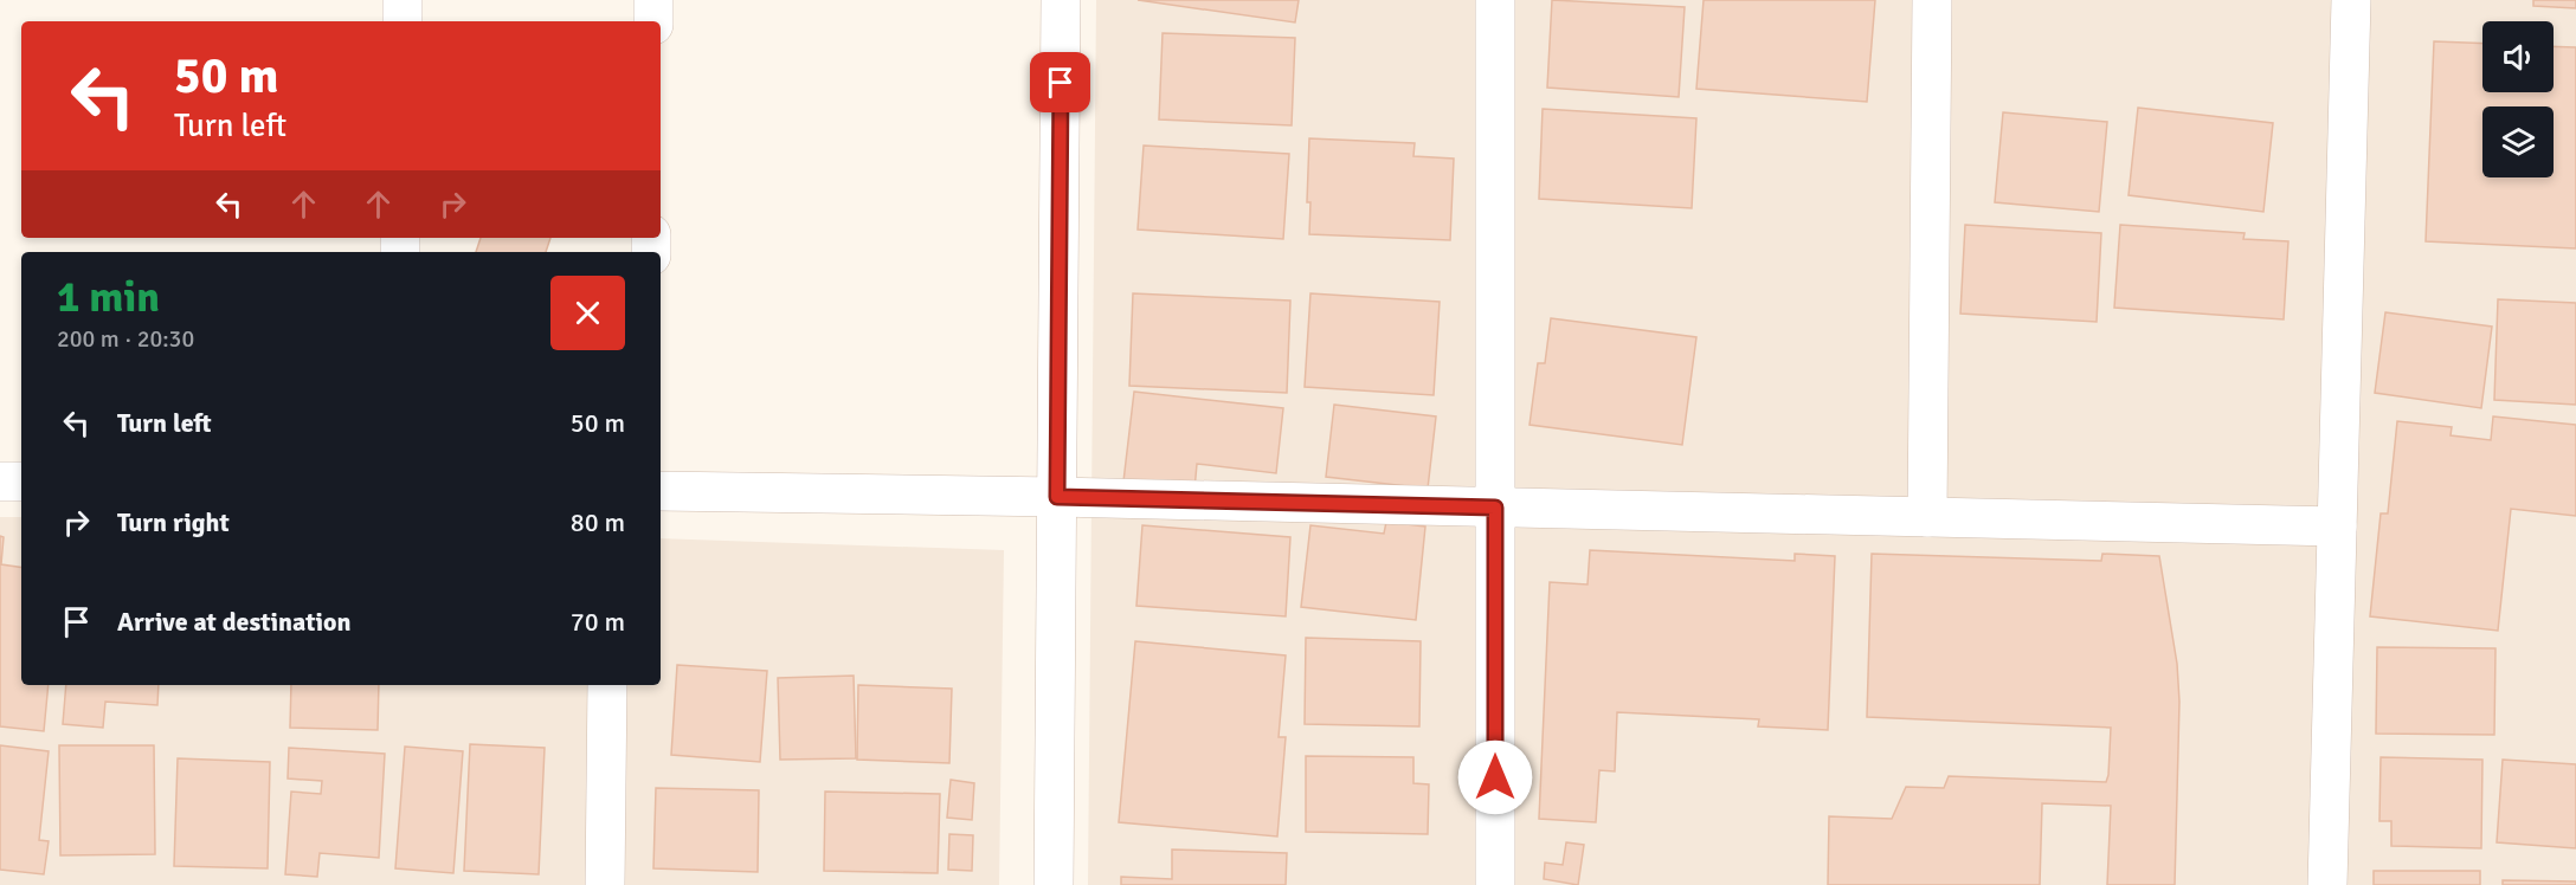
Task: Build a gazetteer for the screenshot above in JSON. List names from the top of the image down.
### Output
{
  "page": {
    "turn": ["50 m", "Turn left"],
    "heading": ["1 min", "200 m · 20:30"],
    "list": [
      {
        "name": "Turn left",
        "value": "50 m"
      },
      {
        "name": "Turn right",
        "value": "80 m"
      },
      {
        "name": "Arrive at destination",
        "value": "70 m"
      }
    ]
  }
}
